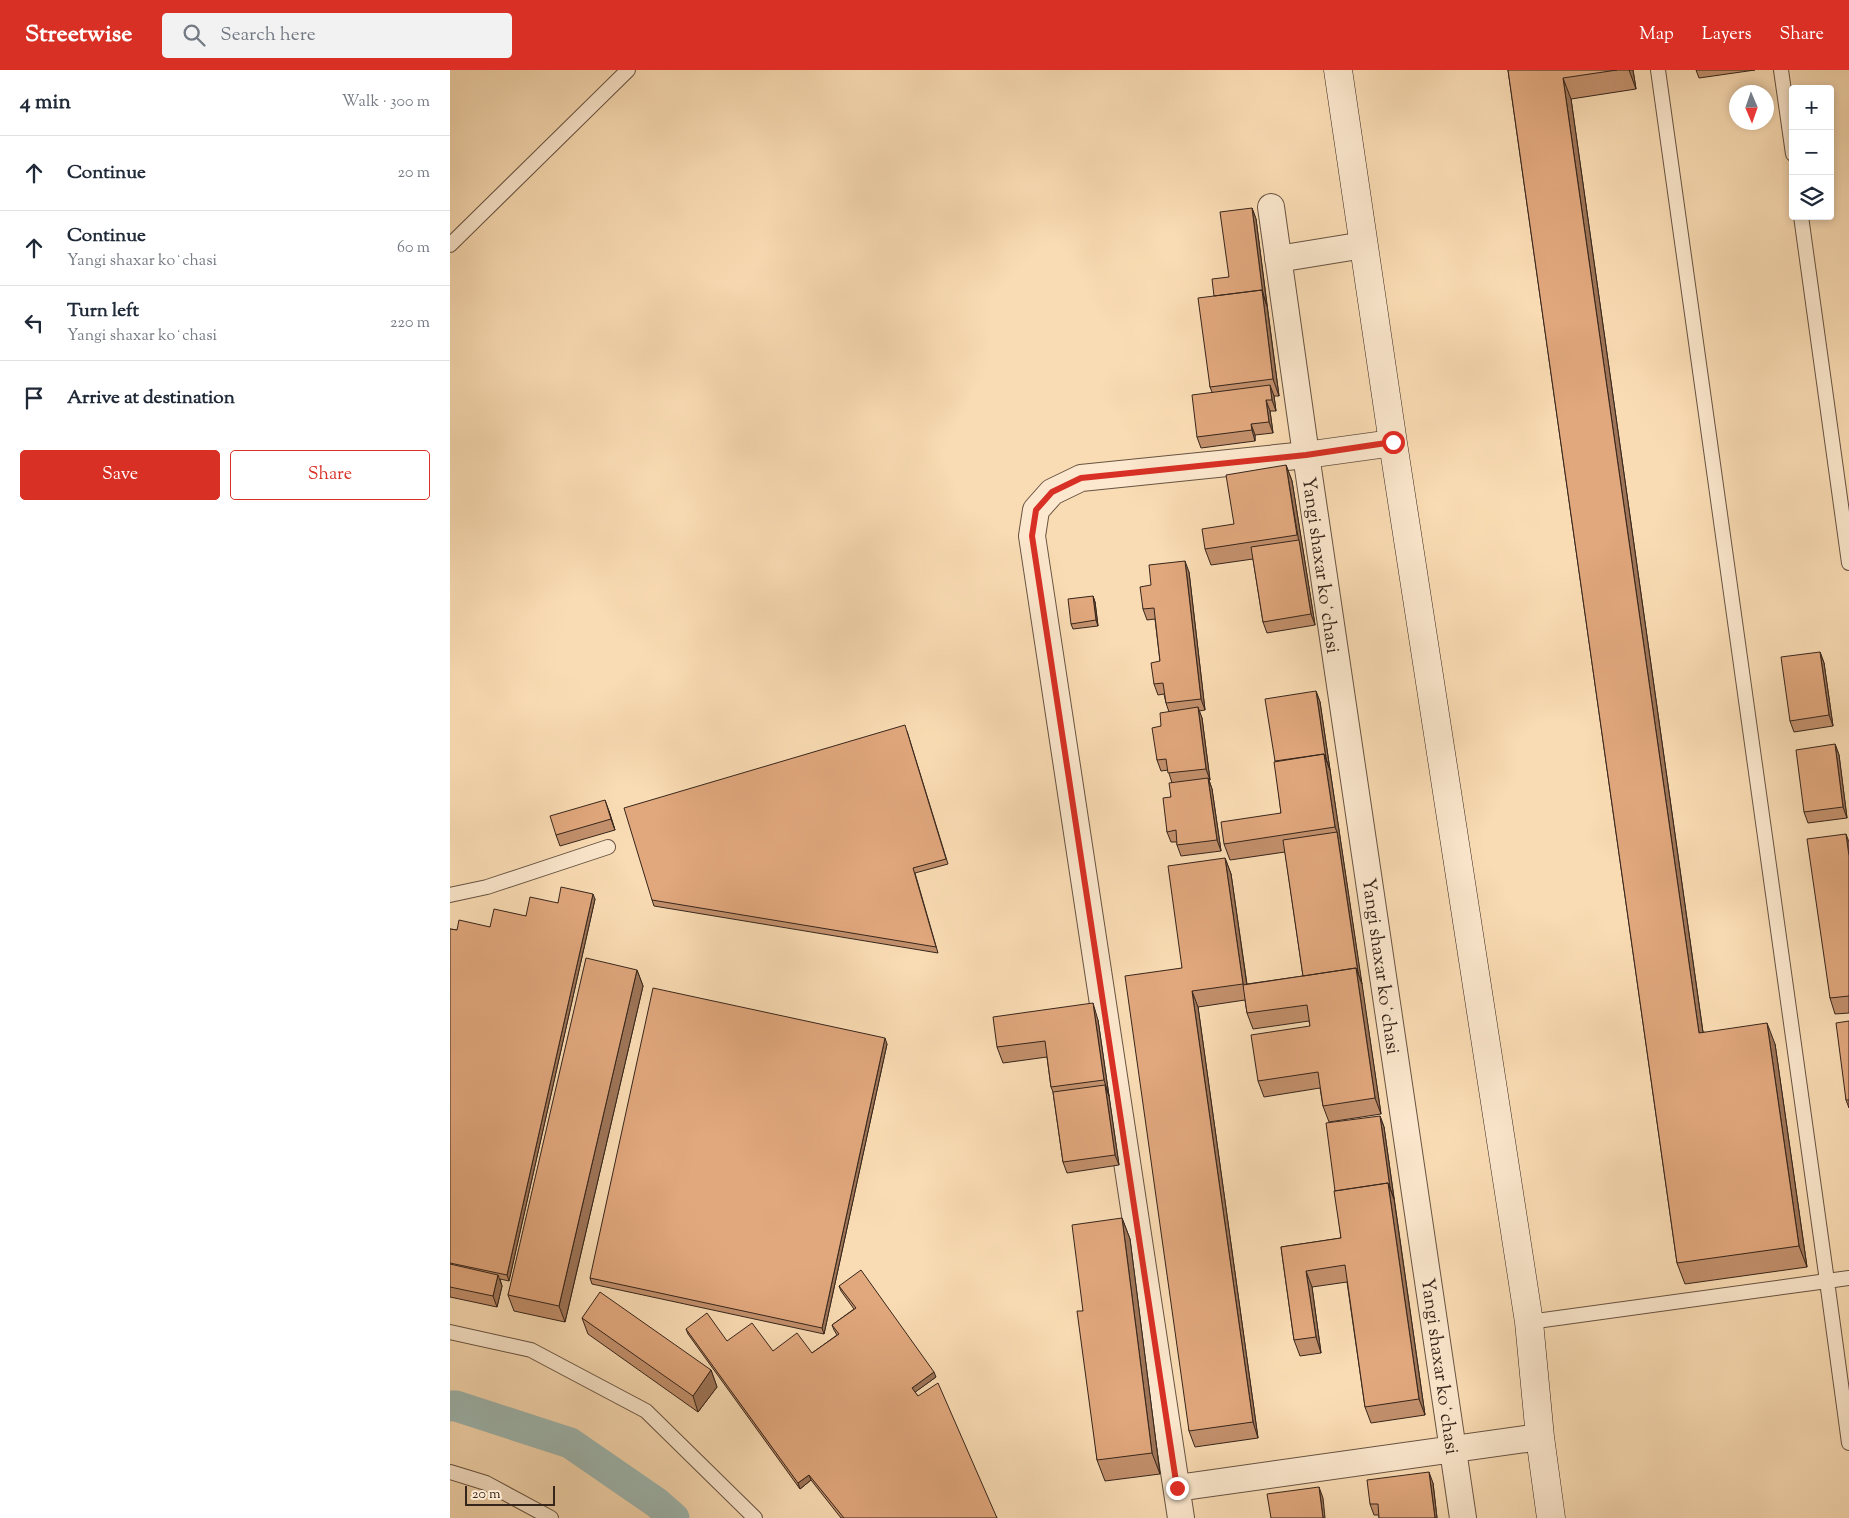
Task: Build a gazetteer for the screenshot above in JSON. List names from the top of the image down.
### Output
{
  "streets": {
    "street": ["Yangi shaxar koʻchasi"]
  },
  "scale_bar": "20 m",
  "north": "bottom",
  "page": {
    "header": "Streetwise",
    "search": "Search here",
    "nav": ["Map", "Layers", "Share"],
    "heading": ["4 min", "Walk · 300 m"],
    "map_buttons": ["+", "−"],
    "list": [
      ["Continue", "20 m"],
      ["Continue", "Yangi shaxar koʻchasi", "60 m"],
      ["Turn left", "Yangi shaxar koʻchasi", "220 m"],
      "Arrive at destination"
    ],
    "buttons": ["Save", "Share"],
    "scale": "20 m"
  }
}
